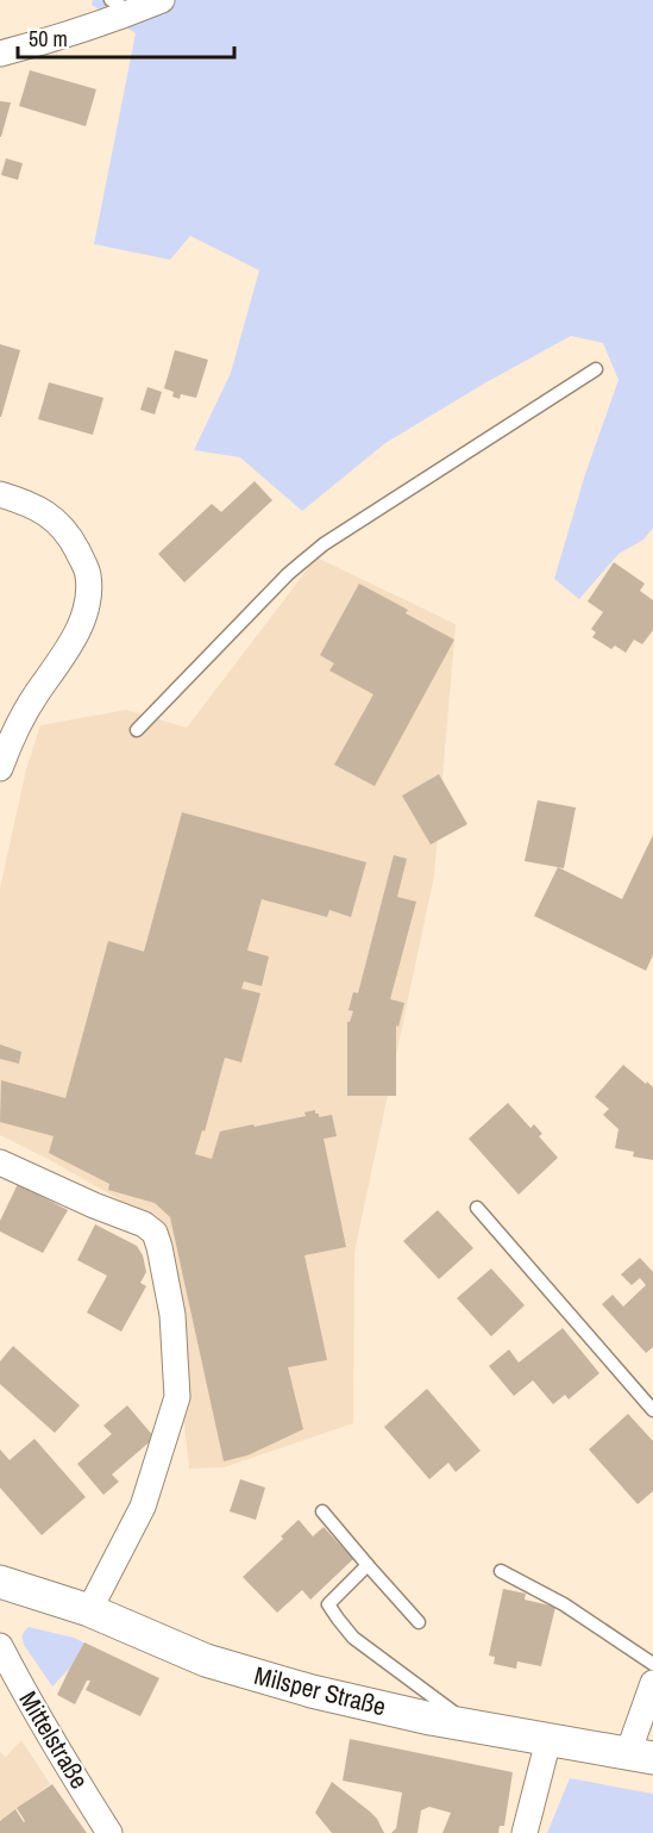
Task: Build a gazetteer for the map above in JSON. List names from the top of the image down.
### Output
{
  "streets": {
    "street": ["Milsper Straße", "Mittelstraße"]
  },
  "scale_bar": "50 m"
}
